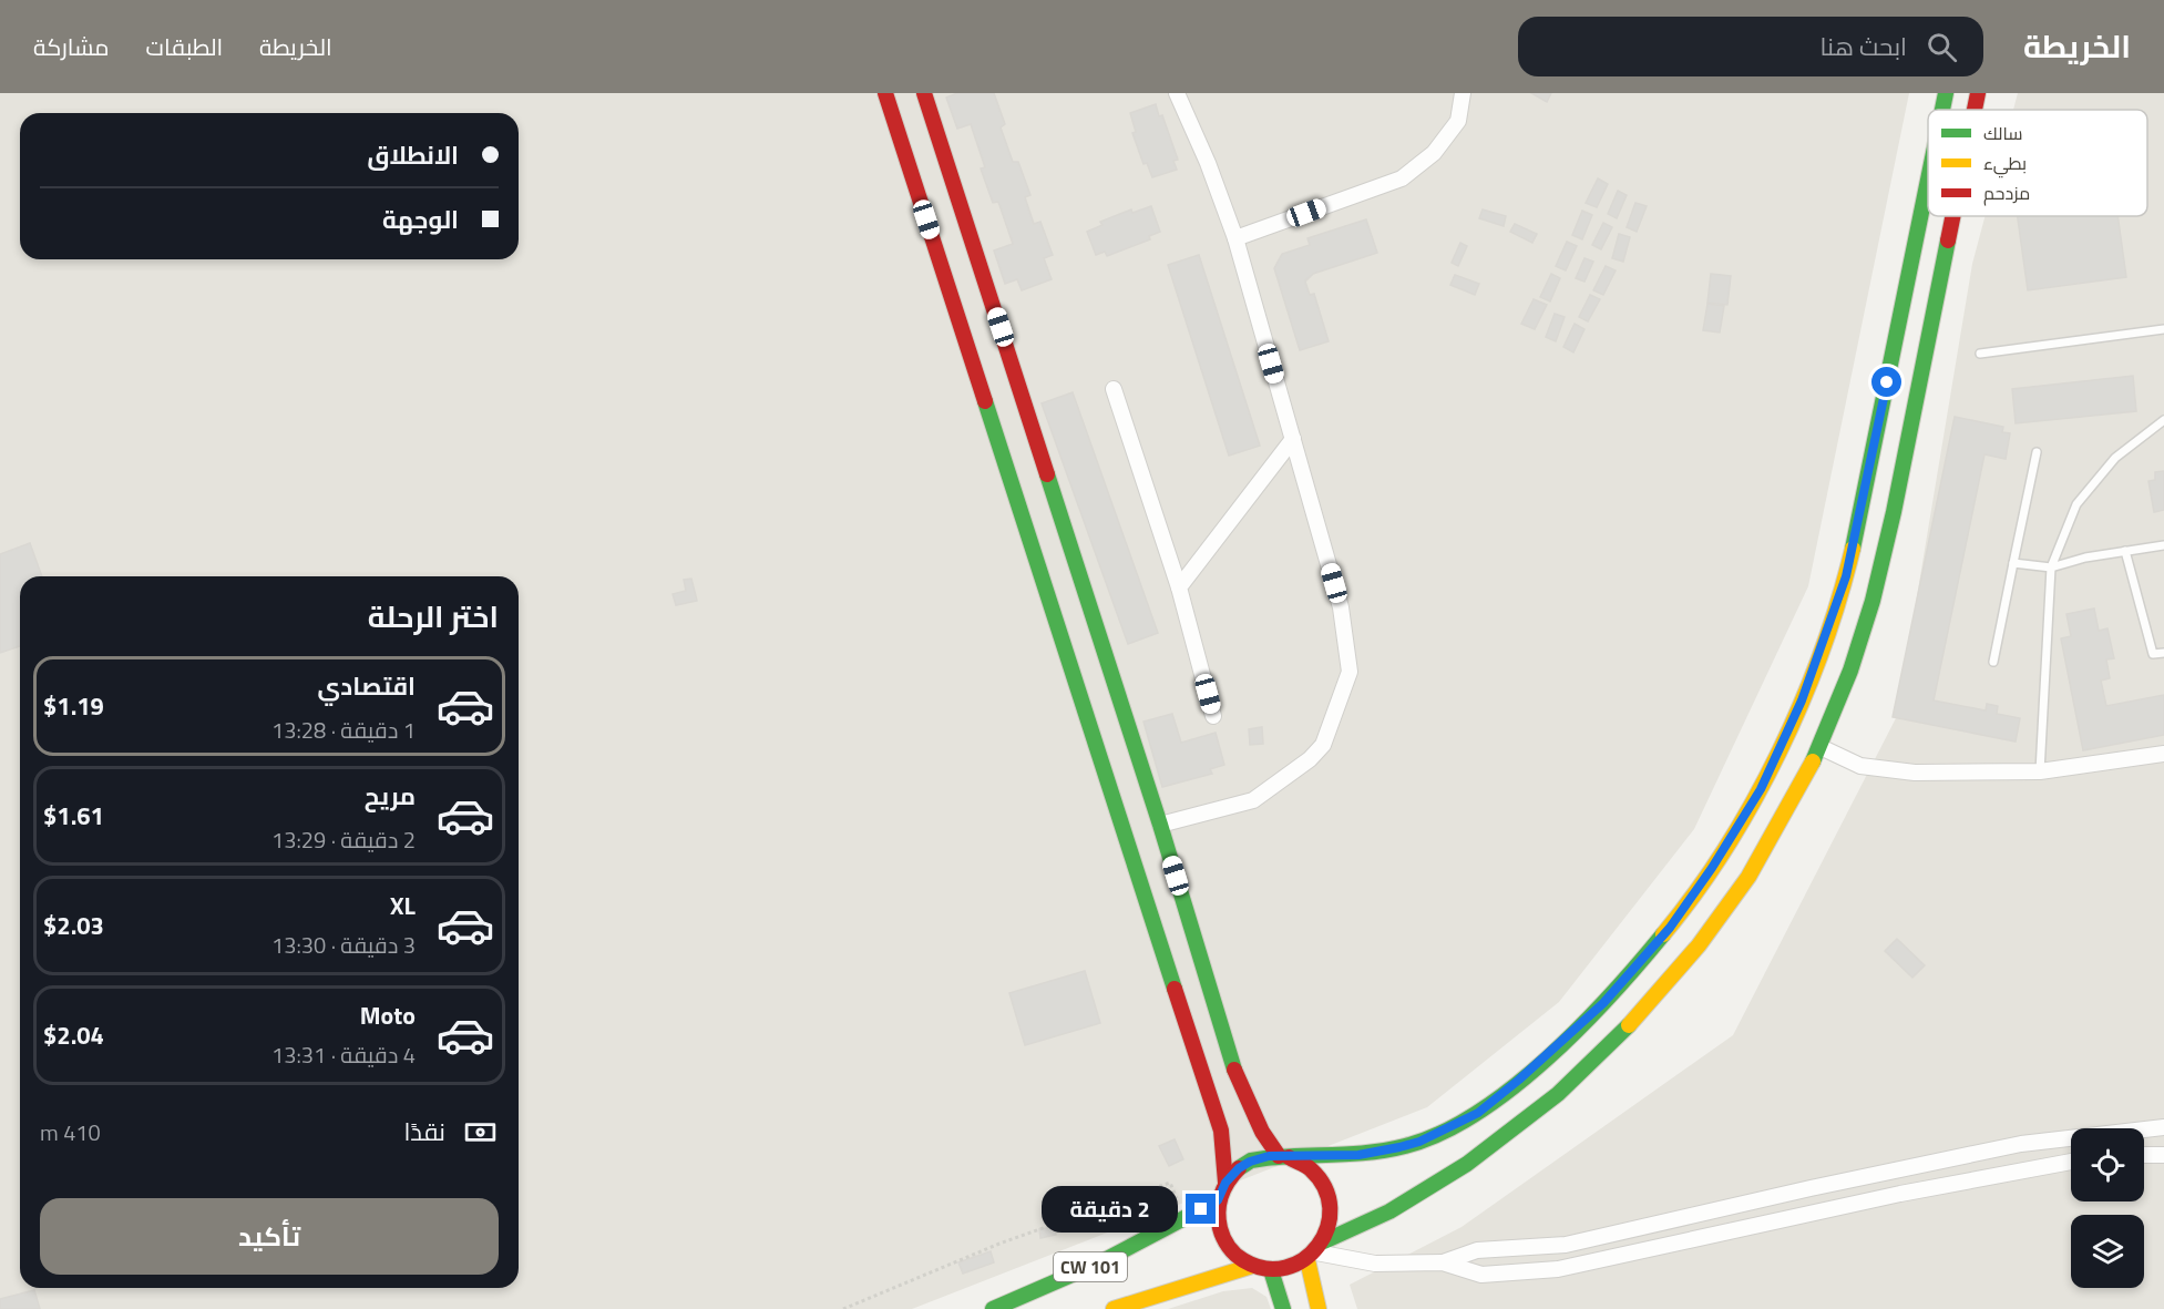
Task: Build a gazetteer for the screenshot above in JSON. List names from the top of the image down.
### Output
{
  "streets": {
    "main road": ["CW 101"]
  },
  "legend": ["سالك", "بطيء", "مزدحم"],
  "page": {
    "header": "الخريطة",
    "search": "ابحث هنا",
    "nav": ["الخريطة", "الطبقات", "مشاركة"],
    "banner": ["الانطلاق", "الوجهة"],
    "heading": "اختر الرحلة",
    "list": [
      {
        "name": "اقتصادي",
        "note": "1 دقيقة · 13:28",
        "value": "$1.19"
      },
      {
        "name": "مريح",
        "note": "2 دقيقة · 13:29",
        "value": "$1.61"
      },
      {
        "name": "XL",
        "note": "3 دقيقة · 13:30",
        "value": "$2.03"
      },
      {
        "name": "Moto",
        "note": "4 دقيقة · 13:31",
        "value": "$2.04"
      }
    ],
    "pay": ["نقدًا", "410 m"],
    "buttons": "تأكيد",
    "bubble": "2 دقيقة"
  }
}
